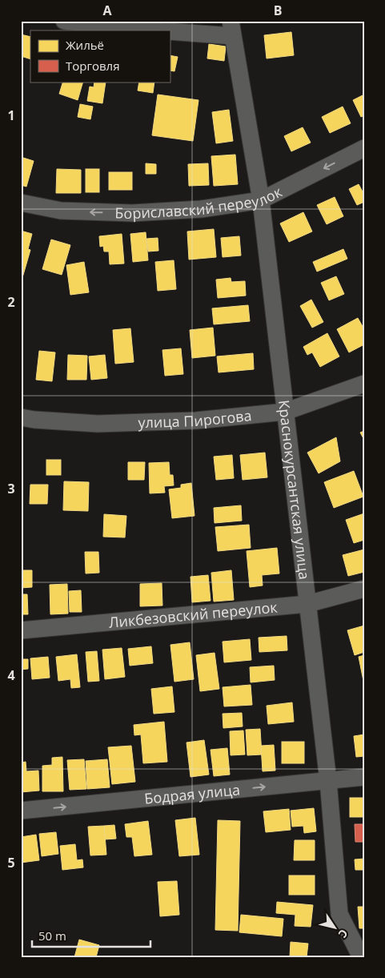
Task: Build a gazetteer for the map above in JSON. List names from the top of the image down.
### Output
{
  "streets": {
    "street": [
      "Бориславский переулок",
      "улица Пирогова",
      "Краснокурсантская улица",
      "Ликбезовский переулок",
      "Бодрая улица"
    ]
  },
  "crossings": [
    ["Бориславский переулок", "Краснокурсантская улица"],
    ["улица Пирогова", "Краснокурсантская улица"],
    ["Краснокурсантская улица", "Ликбезовский переулок"],
    ["Краснокурсантская улица", "Бодрая улица"]
  ],
  "one_way": ["Бориславский переулок", "Бодрая улица"],
  "legend": ["Жильё", "Торговля"],
  "scale_bar": "50 m",
  "north": "bottom right",
  "grid": {
    "columns": ["A", "B"],
    "rows": [
      "1",
      "2",
      "3",
      "4",
      "5"
    ]
  }
}
